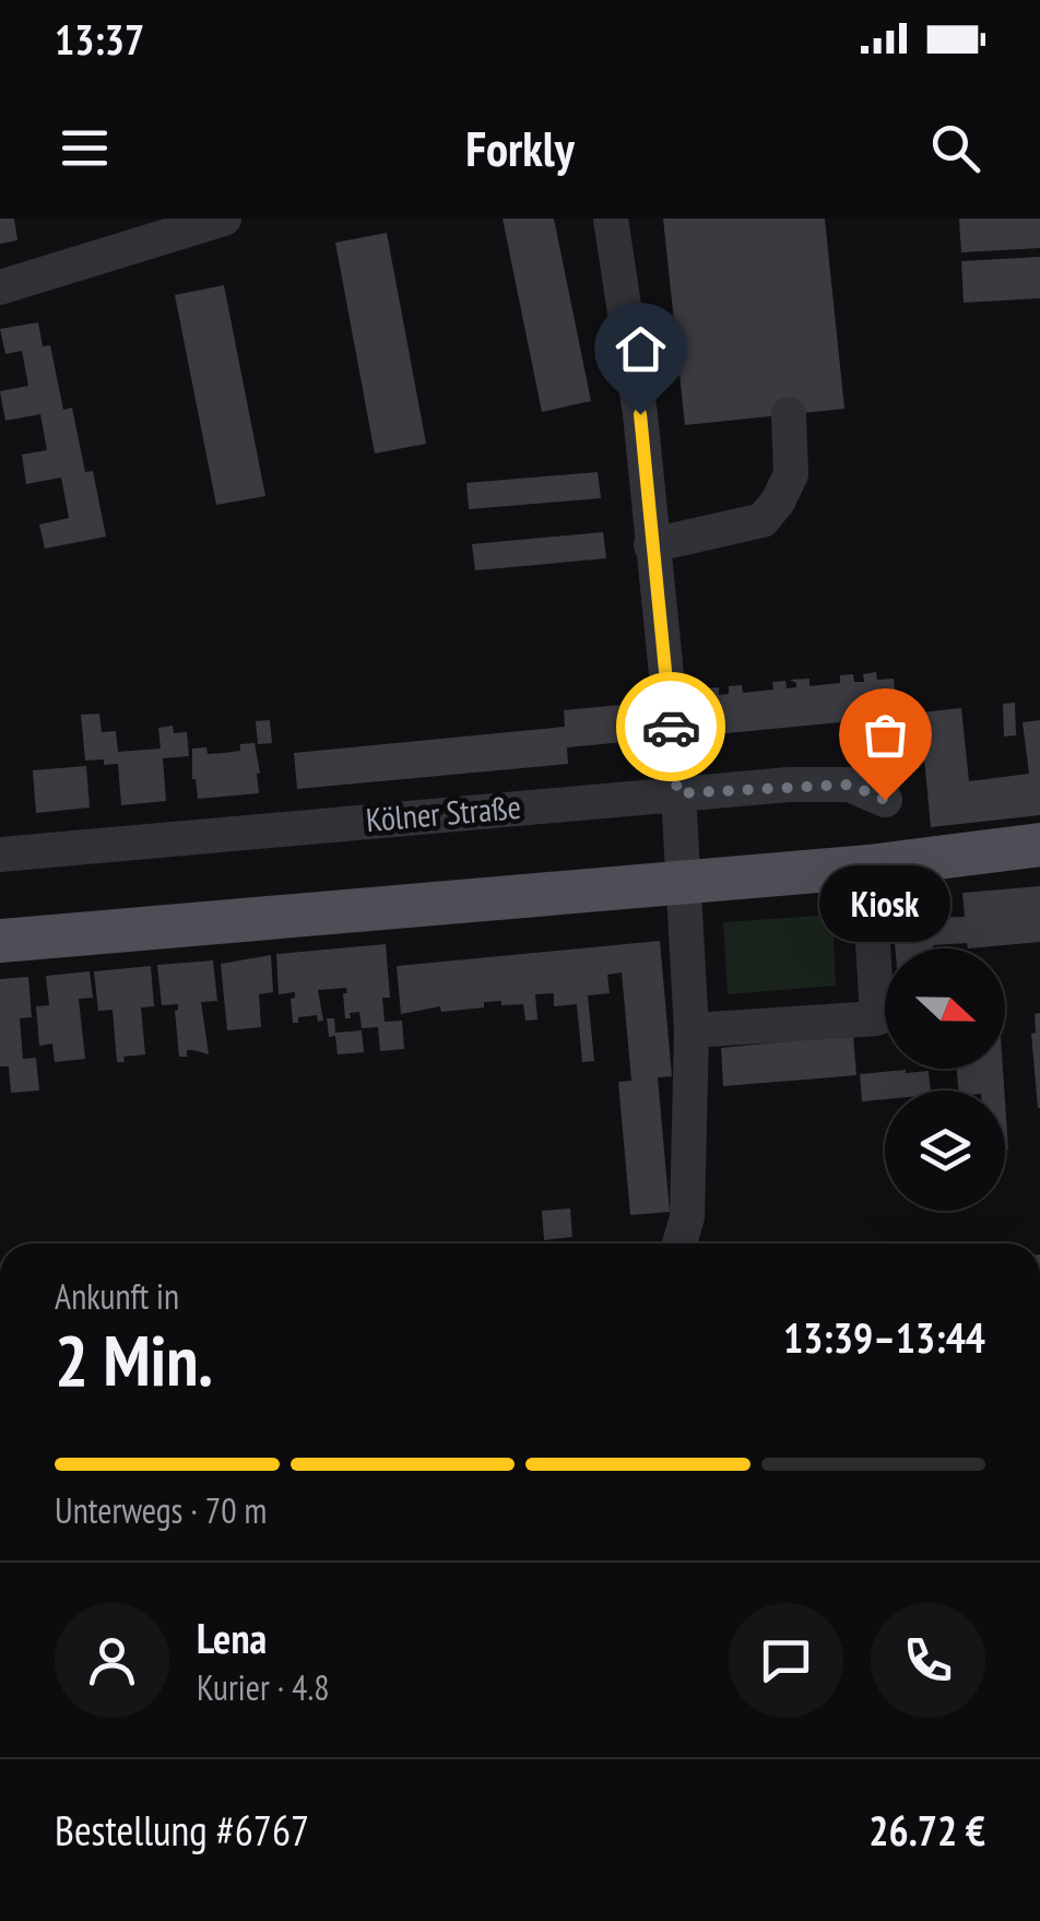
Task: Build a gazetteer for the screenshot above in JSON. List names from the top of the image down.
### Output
{
  "streets": {
    "street": ["Kölner Straße"]
  },
  "places": ["Kiosk"],
  "north": "right",
  "page": {
    "status": "13:37",
    "header": "Forkly",
    "bubble": "Kiosk",
    "heading": ["2 Min.", "Ankunft in", "13:39–13:44"],
    "panel": [
      "Lena",
      "Kurier · 4.8",
      "Bestellung #6767",
      "26.72 €"
    ],
    "bar": "Unterwegs · 70 m"
  }
}
